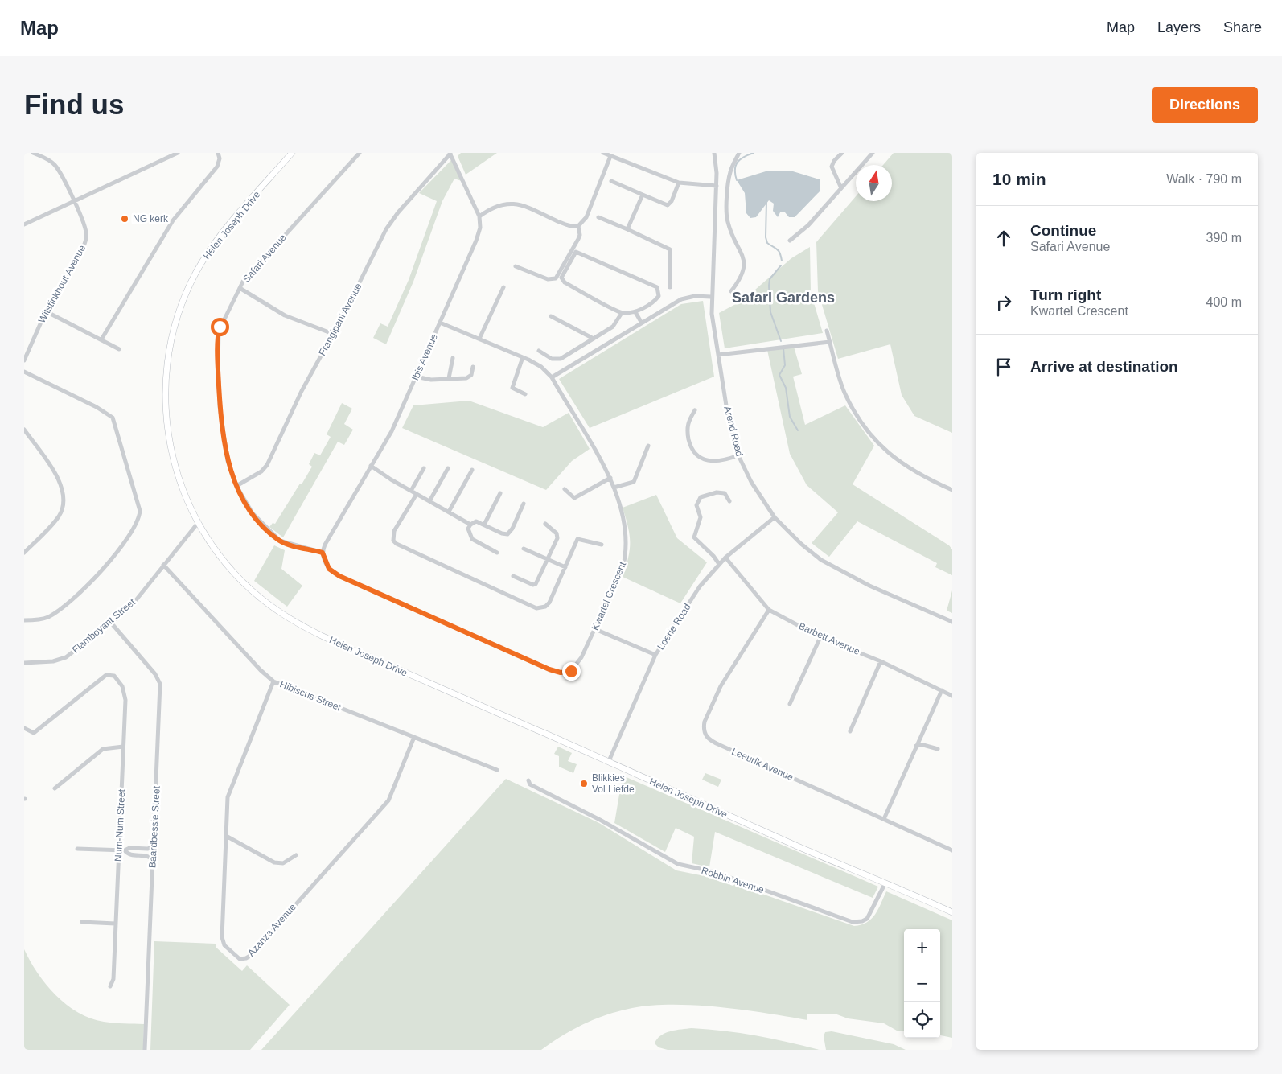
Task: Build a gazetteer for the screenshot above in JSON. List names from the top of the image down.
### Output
{
  "streets": {
    "street": [
      "Helen Joseph Drive",
      "Safari Avenue",
      "Witstinkhout Avenue",
      "Frangipani Avenue",
      "Ibis Avenue",
      "Arend Road",
      "Kwartel Crescent",
      "Flamboyant Street",
      "Loerie Road",
      "Barbett Avenue",
      "Hibiscus Street",
      "Leeurik Avenue",
      "Num-Num Street",
      "Baardbessie Street",
      "Robbin Avenue",
      "Azanza Avenue"
    ]
  },
  "crossings": [
    ["Helen Joseph Drive", "Flamboyant Street"],
    ["Helen Joseph Drive", "Loerie Road"],
    ["Helen Joseph Drive", "Robbin Avenue"],
    ["Safari Avenue", "Frangipani Avenue"],
    ["Safari Avenue", "Ibis Avenue"],
    ["Safari Avenue", "Kwartel Crescent"],
    ["Frangipani Avenue", "Ibis Avenue"],
    ["Ibis Avenue", "Kwartel Crescent"],
    ["Arend Road", "Loerie Road"],
    ["Flamboyant Street", "Hibiscus Street"],
    ["Flamboyant Street", "Baardbessie Street"],
    ["Loerie Road", "Barbett Avenue"],
    ["Barbett Avenue", "Leeurik Avenue"],
    ["Hibiscus Street", "Azanza Avenue"]
  ],
  "districts": ["Safari Gardens"],
  "places": ["NG kerk", "Blikkies Vol Liefde"],
  "north": "top",
  "page": {
    "header": "Map",
    "nav": ["Map", "Layers", "Share"],
    "buttons": "Directions",
    "title": "Find us",
    "heading": ["10 min", "Walk · 790 m"],
    "list": [
      ["Continue", "Safari Avenue", "390 m"],
      ["Turn right", "Kwartel Crescent", "400 m"],
      "Arrive at destination"
    ],
    "map_buttons": ["+", "−"]
  }
}
